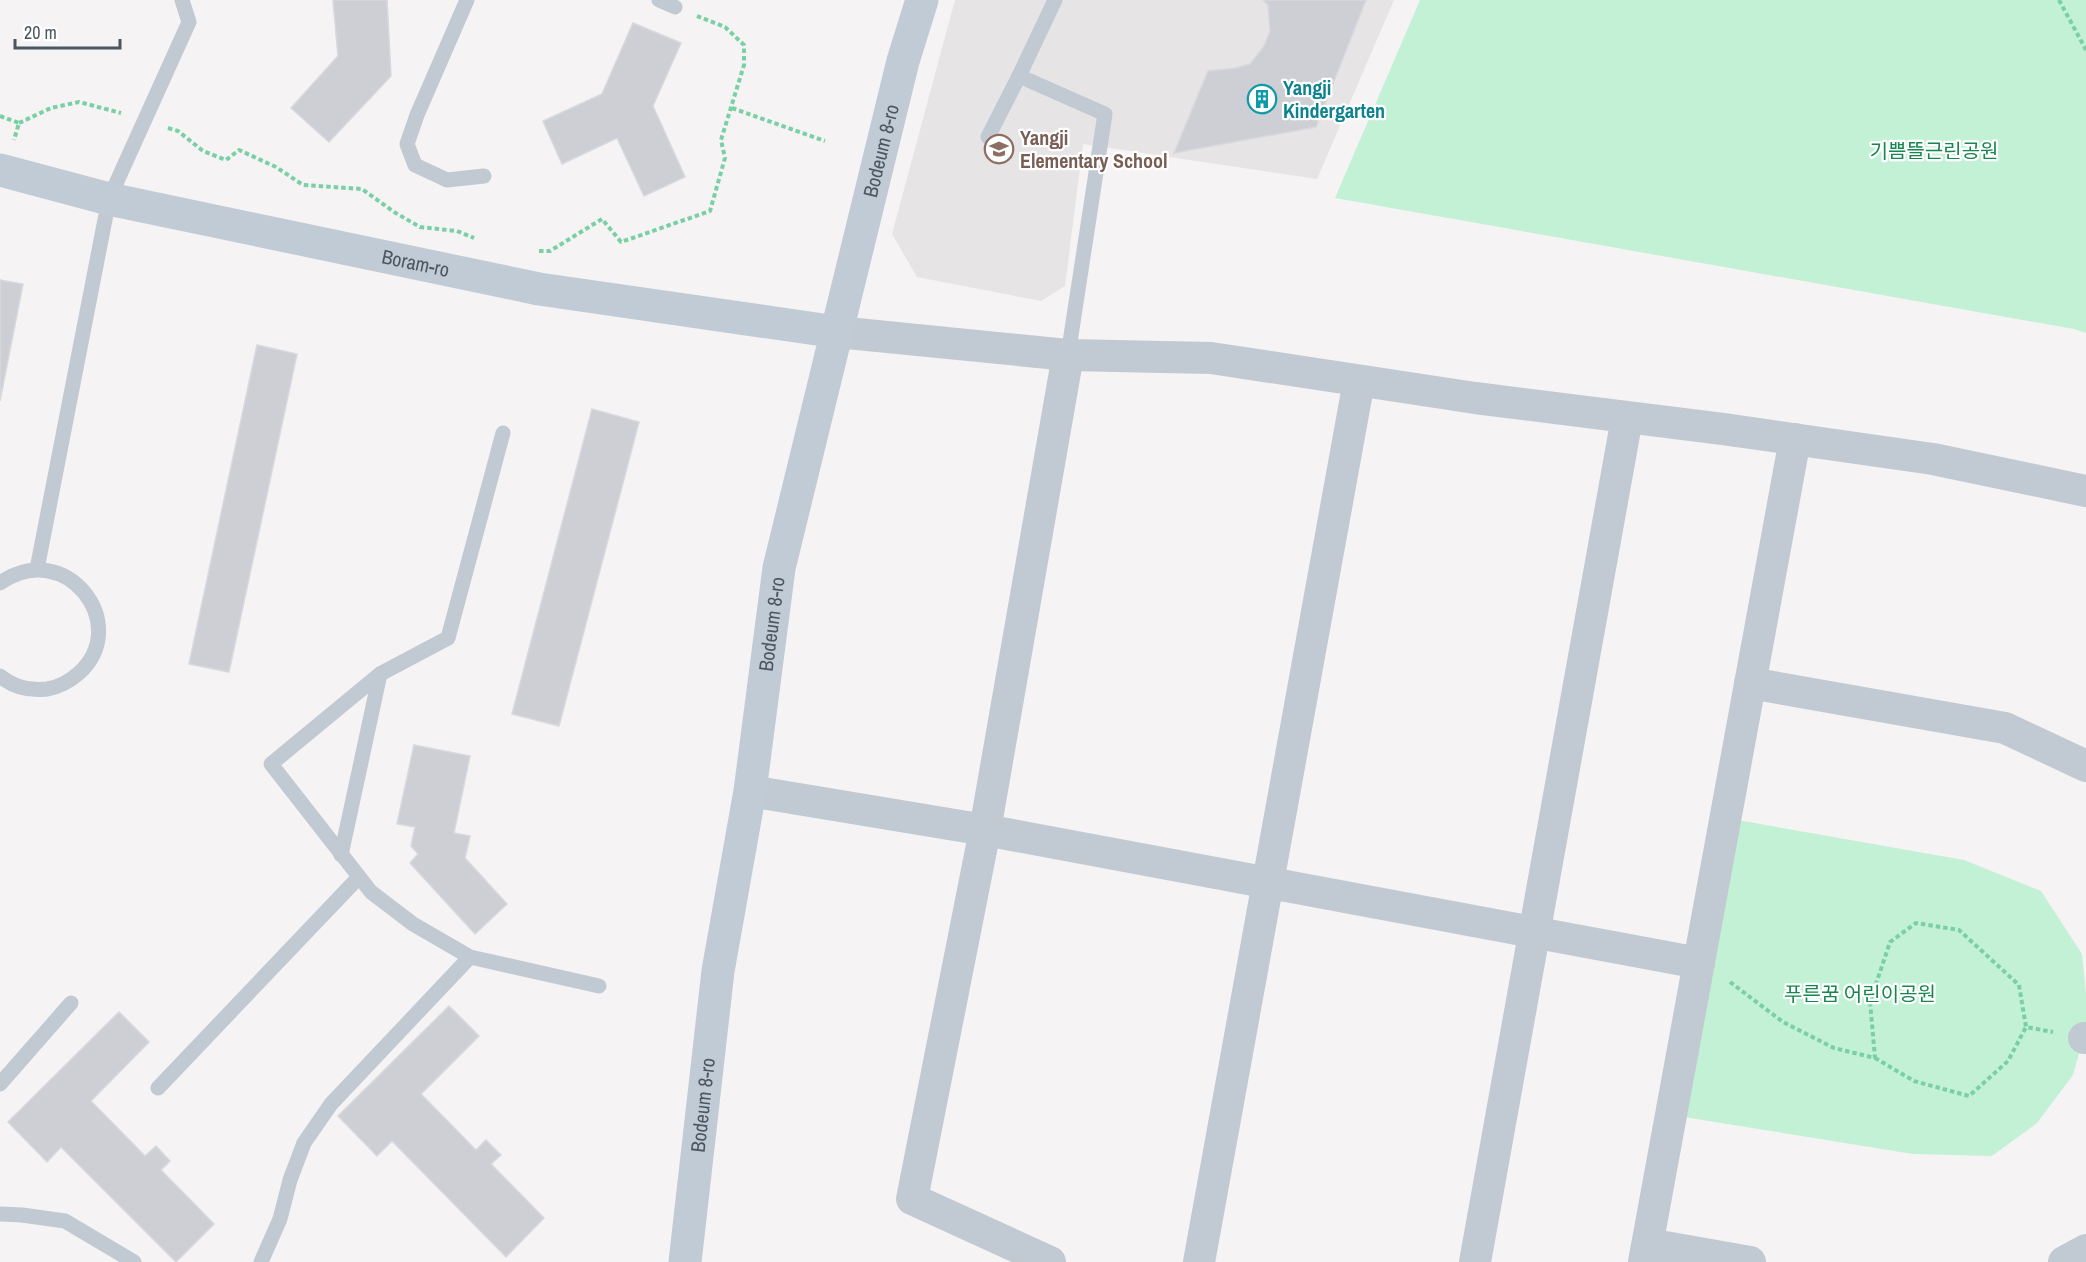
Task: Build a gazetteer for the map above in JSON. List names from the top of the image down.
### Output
{
  "streets": {
    "street": ["Bodeum 8-ro", "Boram-ro"]
  },
  "crossings": [
    ["Bodeum 8-ro", "Boram-ro"]
  ],
  "parks": ["기쁨뜰근린공원", "푸른꿈 어린이공원"],
  "places": {
    "building": ["Yangji Kindergarten"],
    "school or university": ["Yangji Elementary School"]
  },
  "scale_bar": "20 m"
}
